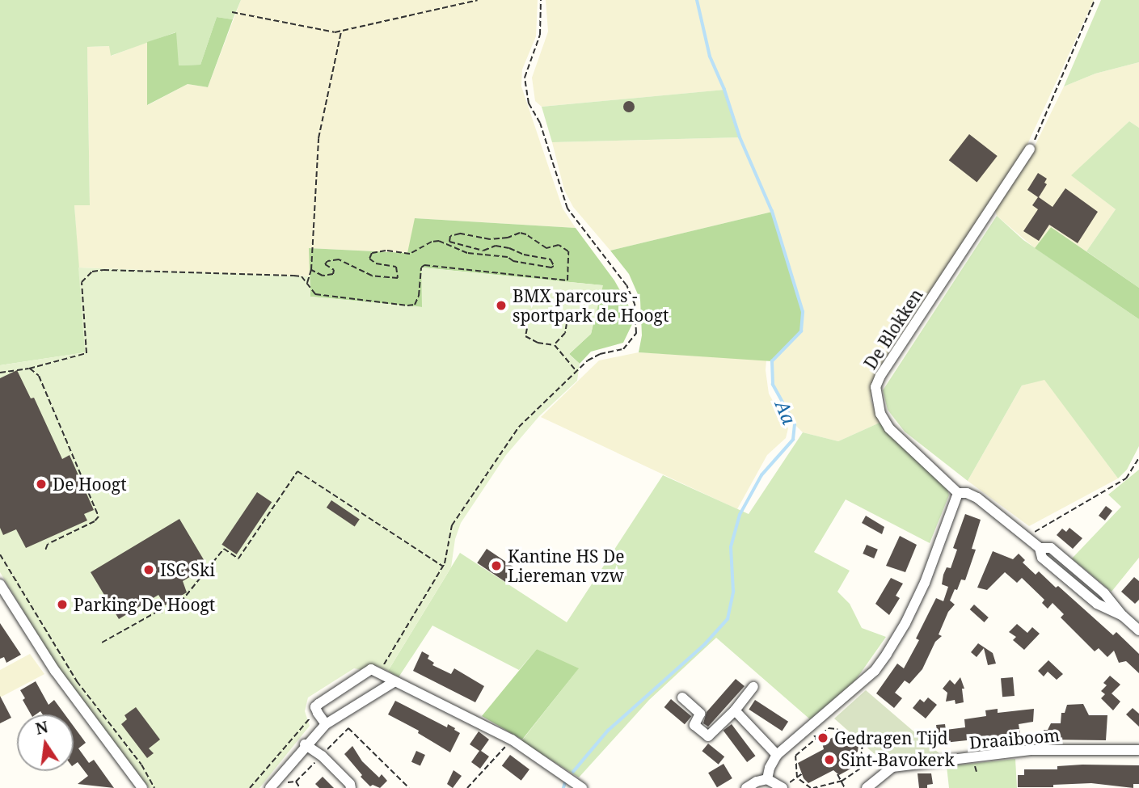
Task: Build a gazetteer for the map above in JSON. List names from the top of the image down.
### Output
{
  "streets": {
    "street": ["De Blokken", "Draaiboom"]
  },
  "water": ["Aa"],
  "places": [
    "BMX parcours - sportpark de Hoogt",
    "De Hoogt",
    "Kantine HS De Liereman vzw",
    "ISC Ski",
    "Parking De Hoogt",
    "Gedragen Tijd",
    "Sint-Bavokerk"
  ],
  "north": "top"
}
